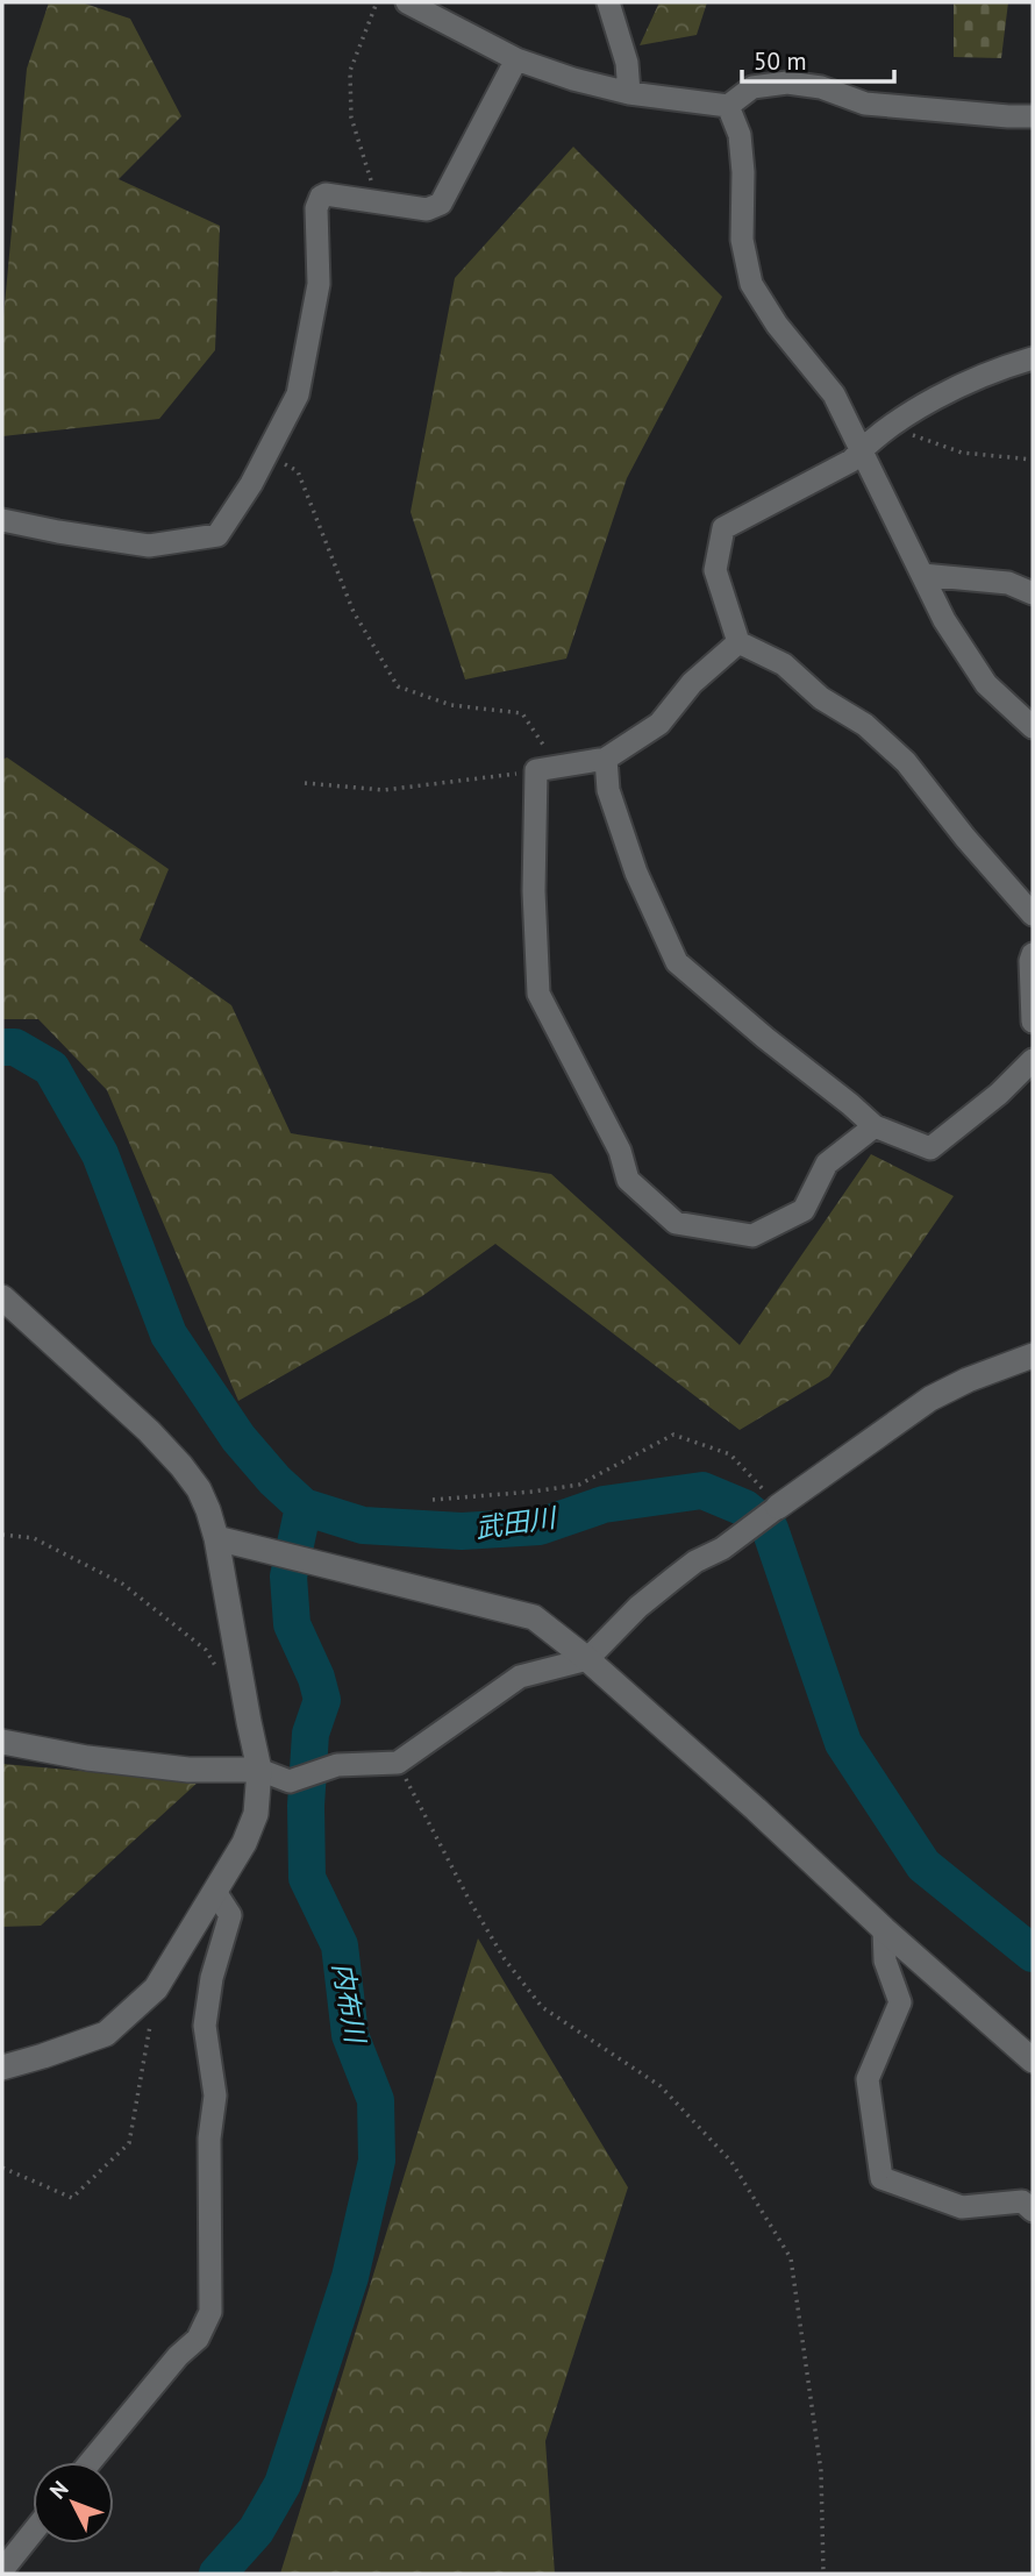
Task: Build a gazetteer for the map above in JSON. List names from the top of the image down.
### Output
{
  "water": ["武田川", "内布川"],
  "scale_bar": "50 m",
  "north": "top left"
}
